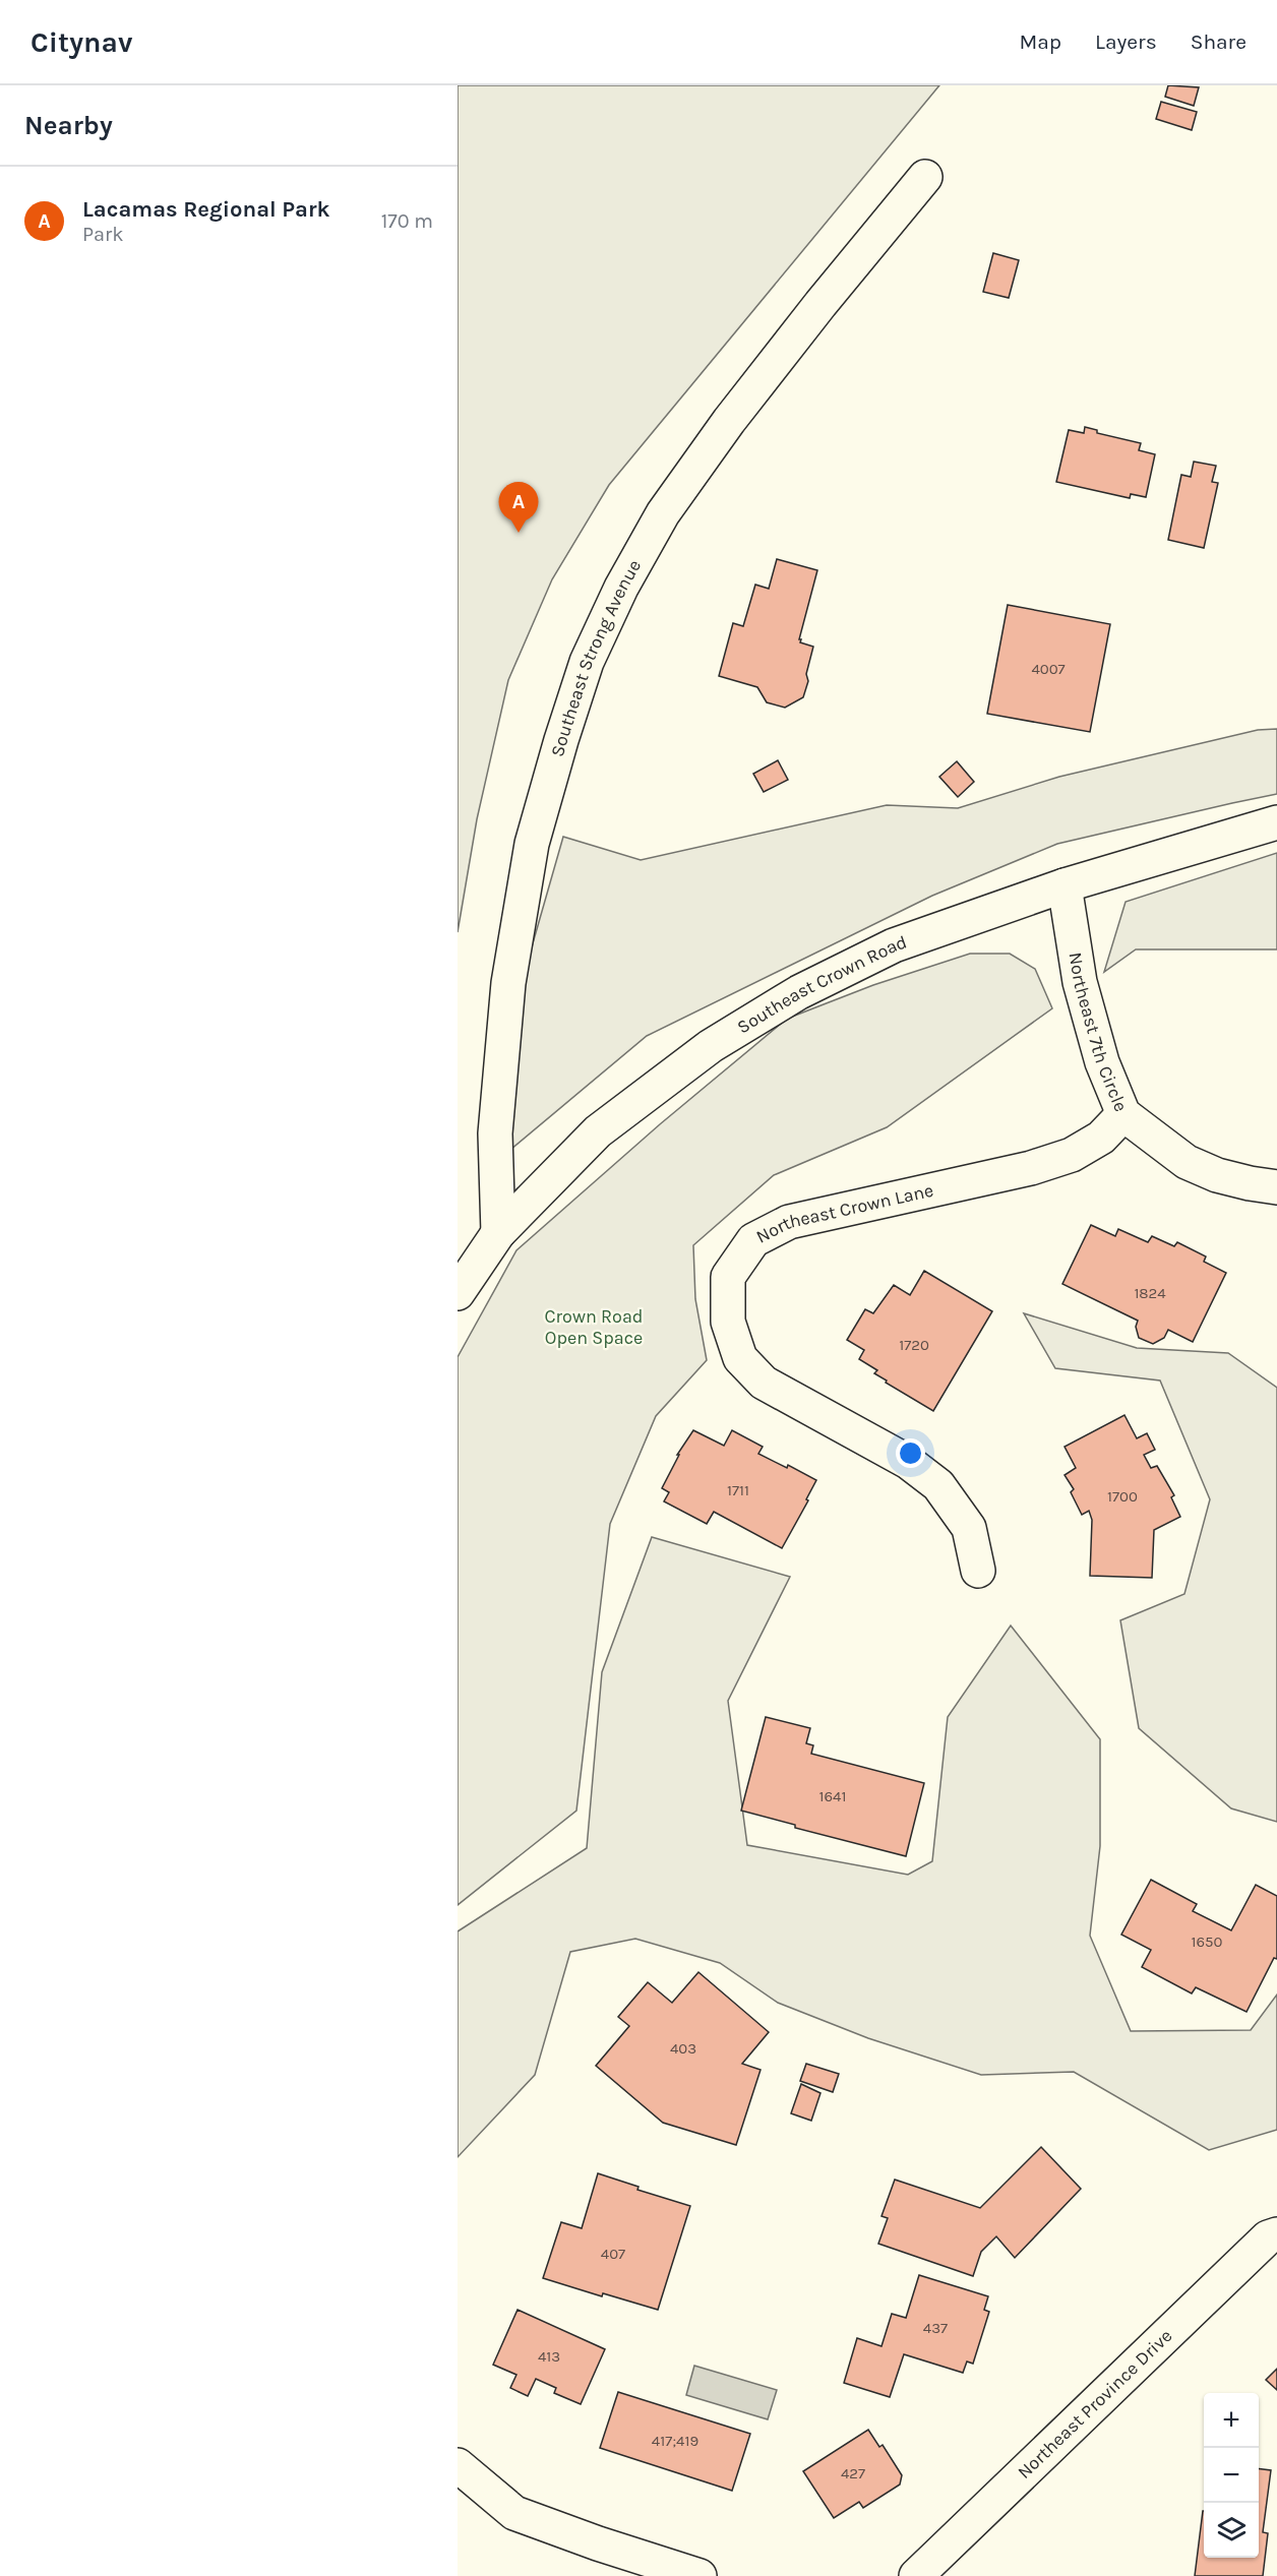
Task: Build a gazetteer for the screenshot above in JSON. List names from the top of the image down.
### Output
{
  "streets": {
    "street": [
      "Southeast Strong Avenue",
      "Southeast Crown Road",
      "Northeast 7th Circle",
      "Northeast Crown Lane",
      "Northeast Province Drive"
    ]
  },
  "crossings": [
    ["Southeast Strong Avenue", "Southeast Crown Road"],
    ["Southeast Crown Road", "Northeast 7th Circle"],
    ["Northeast 7th Circle", "Northeast Crown Lane"]
  ],
  "parks": ["Crown Road Open Space"],
  "house_numbers": [
    "4007",
    "1824",
    "1720",
    "1711",
    "1700",
    "1641",
    "1650",
    "403",
    "407",
    "437",
    "413",
    "417;419",
    "427"
  ],
  "page": {
    "header": "Citynav",
    "nav": ["Map", "Layers", "Share"],
    "heading": "Nearby",
    "list": [
      {
        "mark": "A",
        "name": "Lacamas Regional Park",
        "note": "Park",
        "value": "170 m"
      }
    ],
    "pins": "A",
    "map_buttons": ["+", "−"]
  }
}
